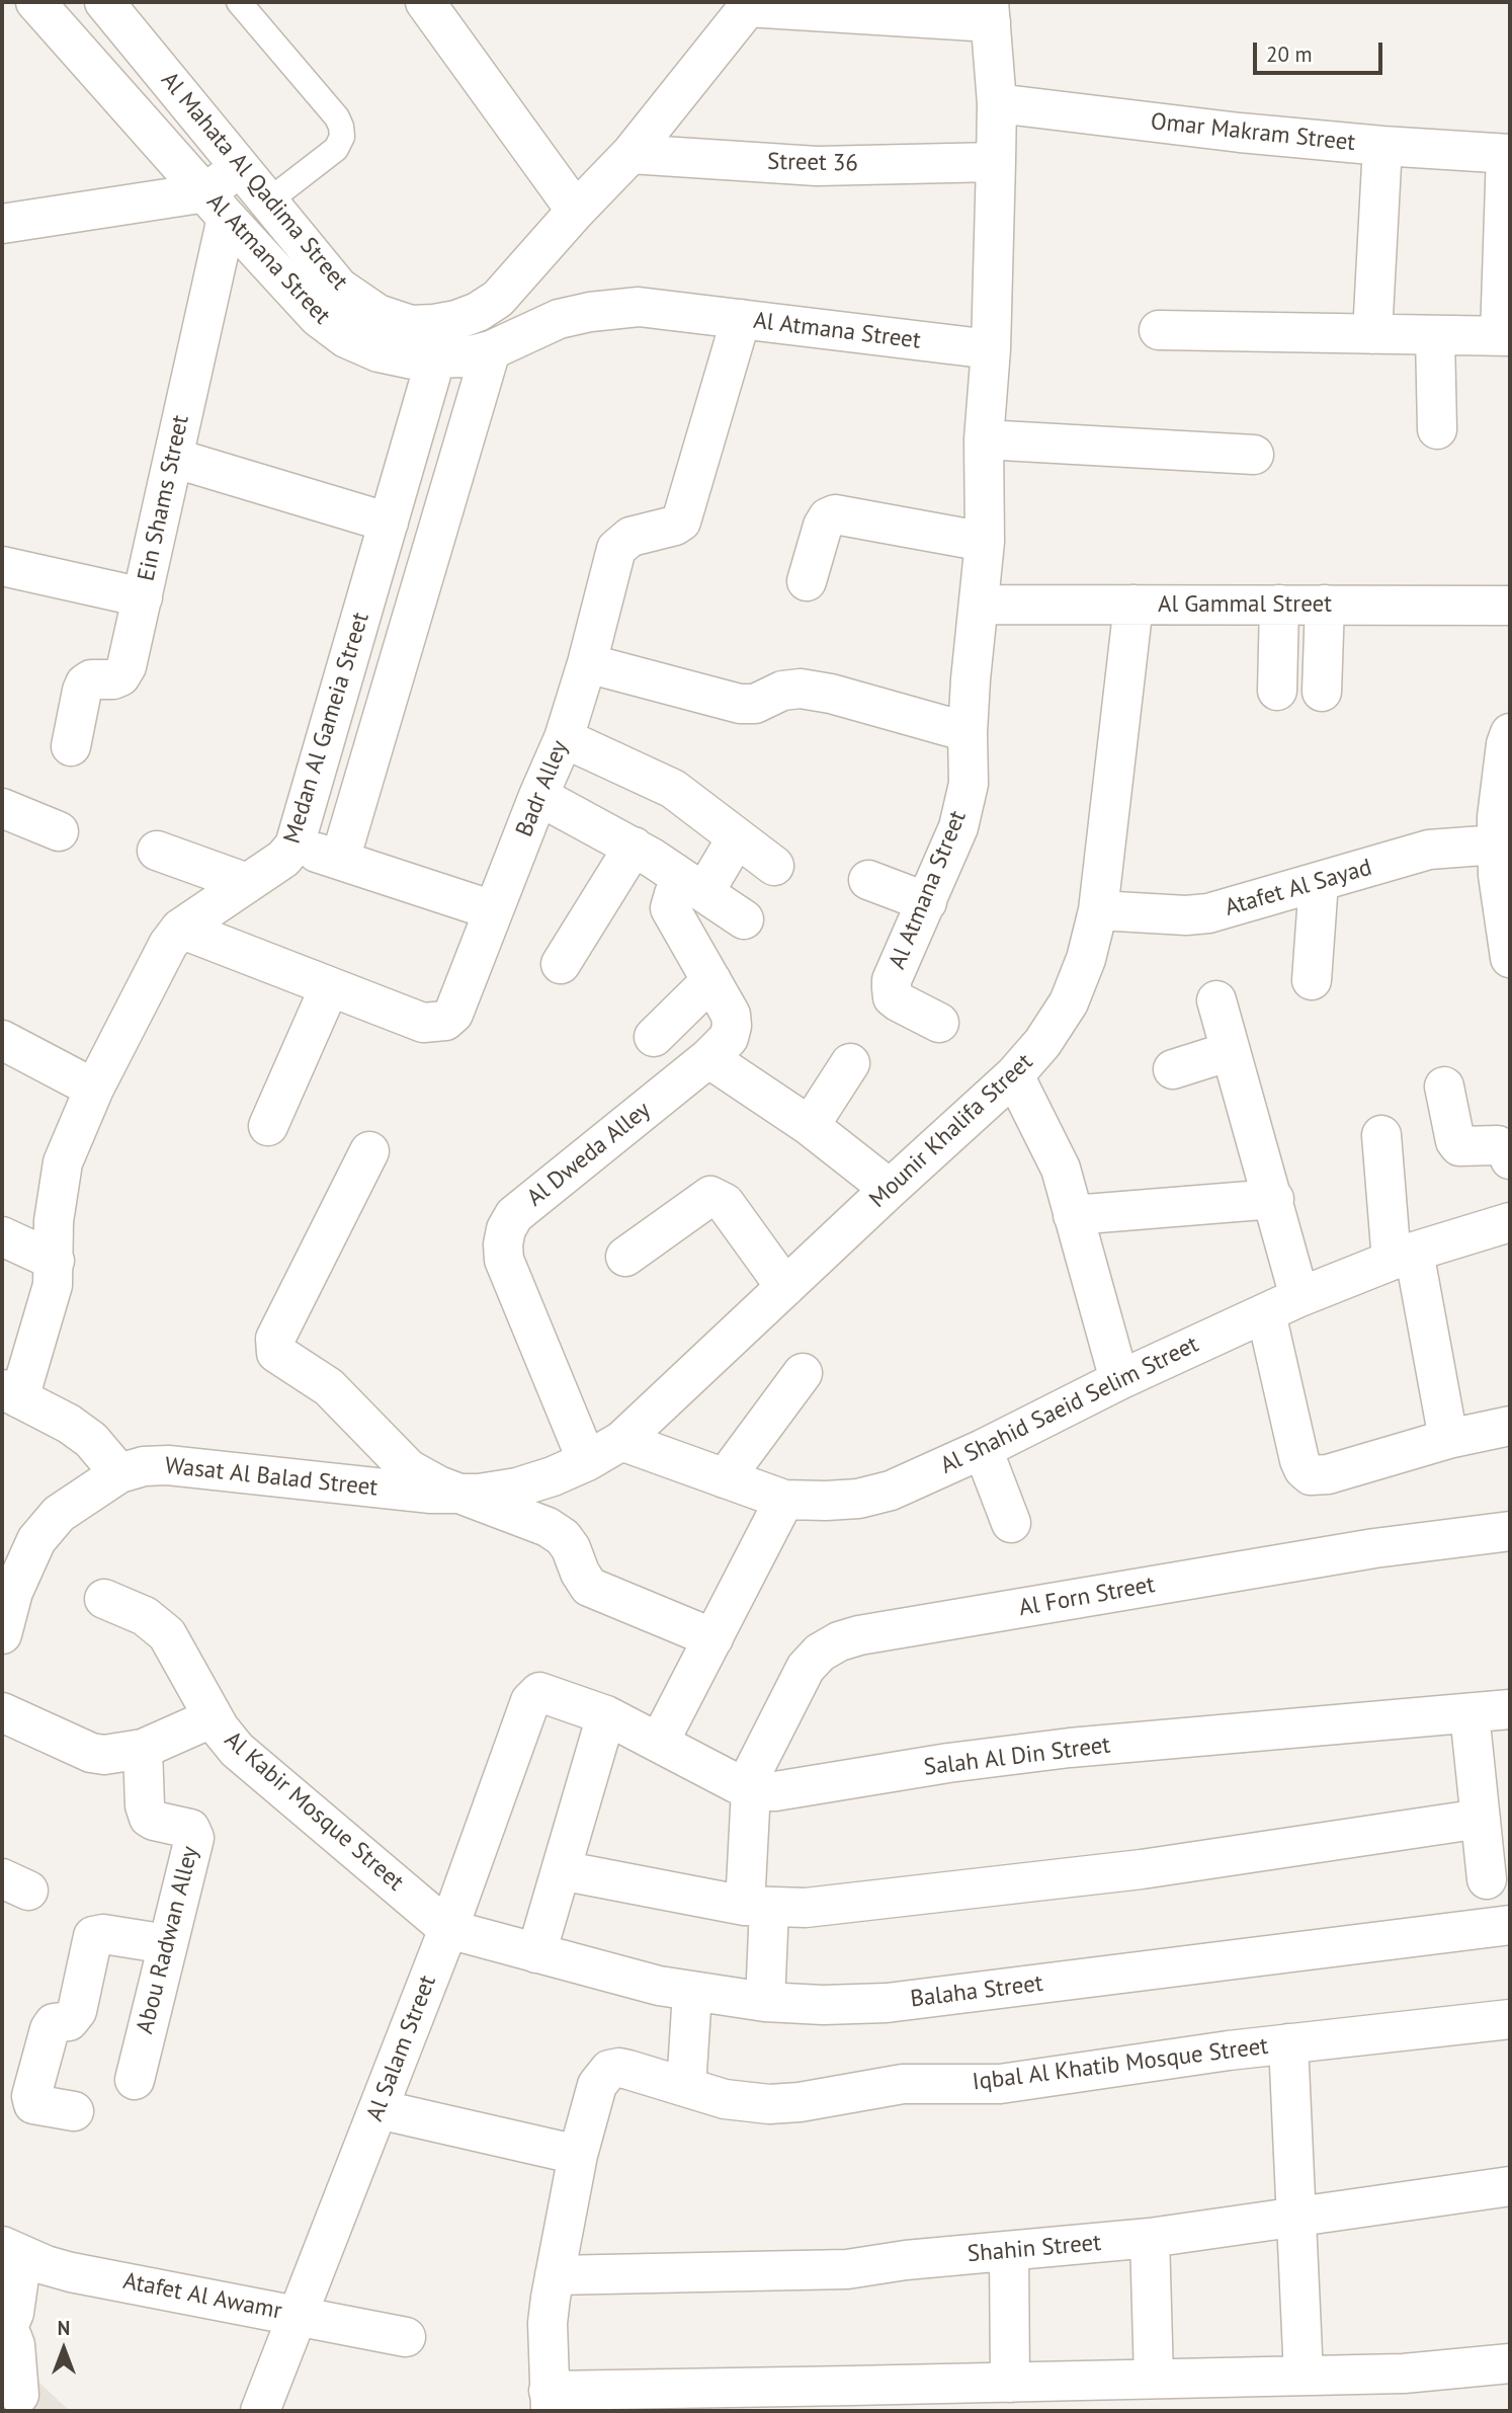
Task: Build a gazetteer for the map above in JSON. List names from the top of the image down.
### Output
{
  "streets": {
    "street": [
      "Omar Makram Street",
      "Street 36",
      "Al Mahata Al Qadima Street",
      "Al Atmana Street",
      "Ein Shams Street",
      "Al Gammal Street",
      "Medan Al Gameia Street",
      "Badr Alley",
      "Atafet Al Sayad",
      "Mounir Khalifa Street",
      "Al Dweda Alley",
      "Al Shahid Saeid Selim Street",
      "Wasat Al Balad Street",
      "Al Forn Street",
      "Salah Al Din Street",
      "Al Kabir Mosque Street",
      "Abou Radwan Alley",
      "Balaha Street",
      "Al Salam Street",
      "Iqbal Al Khatib Mosque Street",
      "Shahin Street",
      "Atafet Al Awamr"
    ]
  },
  "crossings": [
    ["Omar Makram Street", "Al Atmana Street"],
    ["Street 36", "Al Mahata Al Qadima Street"],
    ["Street 36", "Al Atmana Street"],
    ["Al Mahata Al Qadima Street", "Al Atmana Street"],
    ["Al Mahata Al Qadima Street", "Medan Al Gameia Street"],
    ["Al Atmana Street", "Ein Shams Street"],
    ["Al Atmana Street", "Al Gammal Street"],
    ["Al Atmana Street", "Medan Al Gameia Street"],
    ["Al Atmana Street", "Badr Alley"],
    ["Al Gammal Street", "Mounir Khalifa Street"],
    ["Medan Al Gameia Street", "Badr Alley"],
    ["Atafet Al Sayad", "Mounir Khalifa Street"],
    ["Mounir Khalifa Street", "Al Shahid Saeid Selim Street"],
    ["Mounir Khalifa Street", "Wasat Al Balad Street"],
    ["Al Dweda Alley", "Wasat Al Balad Street"],
    ["Al Shahid Saeid Selim Street", "Wasat Al Balad Street"],
    ["Al Forn Street", "Salah Al Din Street"],
    ["Salah Al Din Street", "Al Salam Street"],
    ["Al Kabir Mosque Street", "Balaha Street"],
    ["Al Kabir Mosque Street", "Al Salam Street"],
    ["Balaha Street", "Al Salam Street"],
    ["Al Salam Street", "Atafet Al Awamr"],
    ["Iqbal Al Khatib Mosque Street", "Shahin Street"]
  ],
  "scale_bar": "20 m",
  "north": "top"
}
